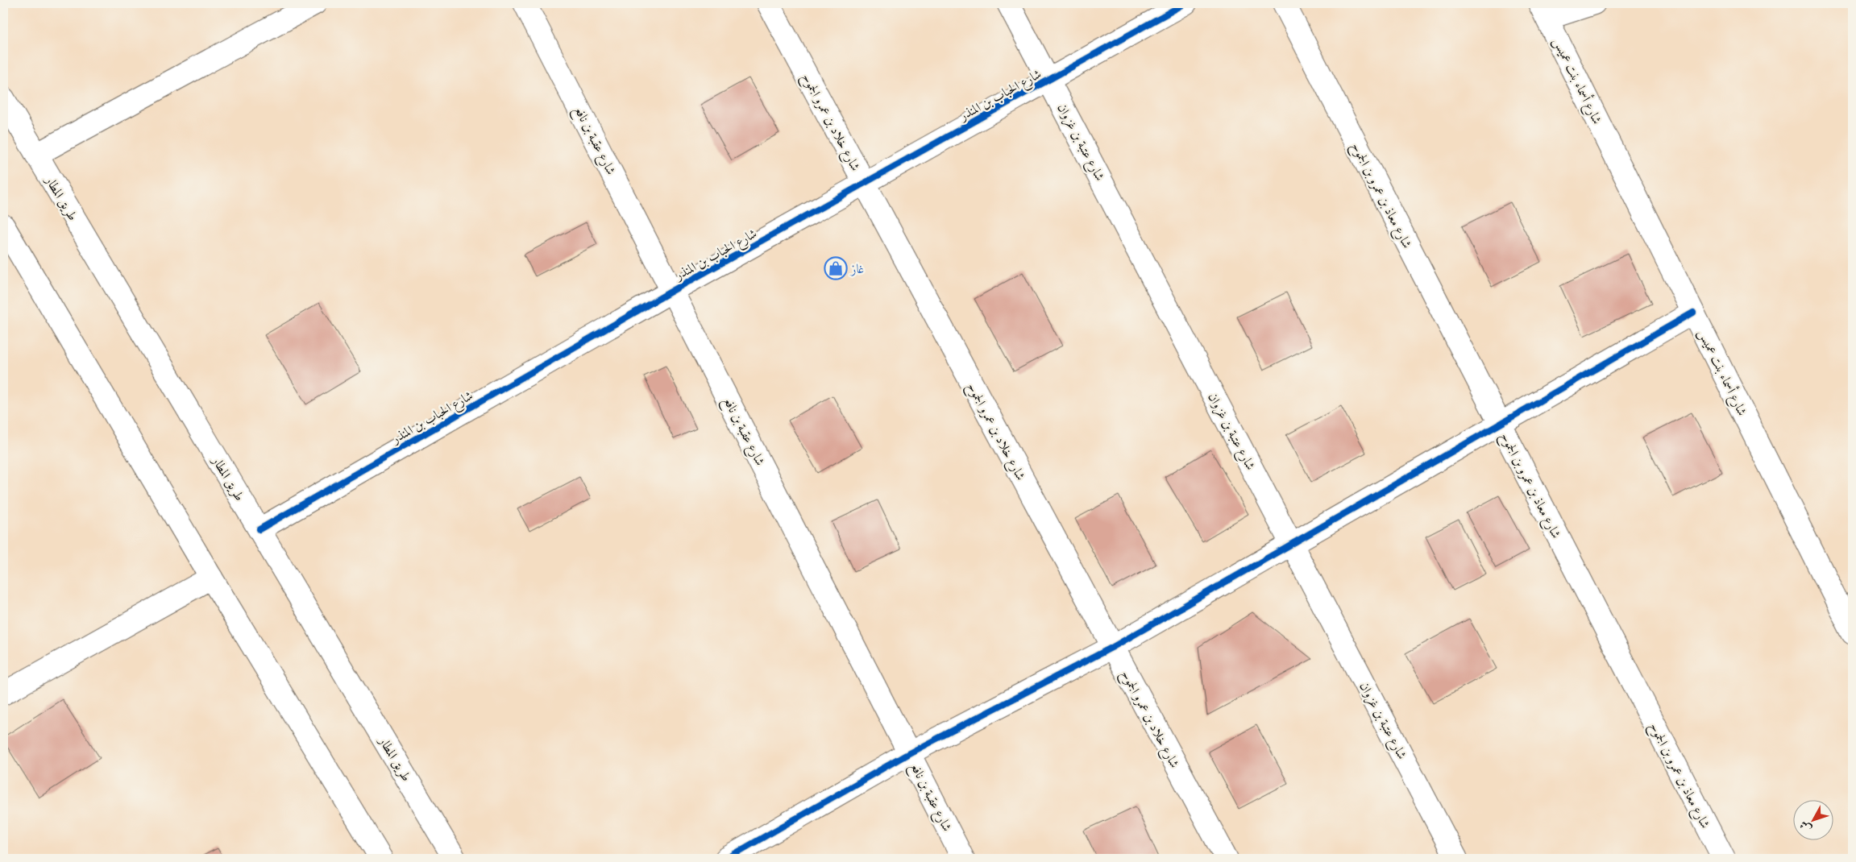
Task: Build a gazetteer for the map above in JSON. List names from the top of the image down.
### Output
{
  "streets": {
    "main road": [
      "شارع أسماء بنت عميس",
      "شارع الحباب بن المنذر",
      "شارع خلاد بن عمرو الجموح",
      "شارع عقبة بن نافع",
      "شارع عتبة بن غزوان",
      "شارع معاذ بن عمرو بن الجموح",
      "طريق المطار"
    ]
  },
  "crossings": [
    ["شارع الحباب بن المنذر", "شارع خلاد بن عمرو الجموح"],
    ["شارع الحباب بن المنذر", "شارع عقبة بن نافع"],
    ["شارع الحباب بن المنذر", "شارع عتبة بن غزوان"],
    ["شارع الحباب بن المنذر", "طريق المطار"]
  ],
  "places": {
    "shop": ["غاز"]
  },
  "north": "bottom left"
}
